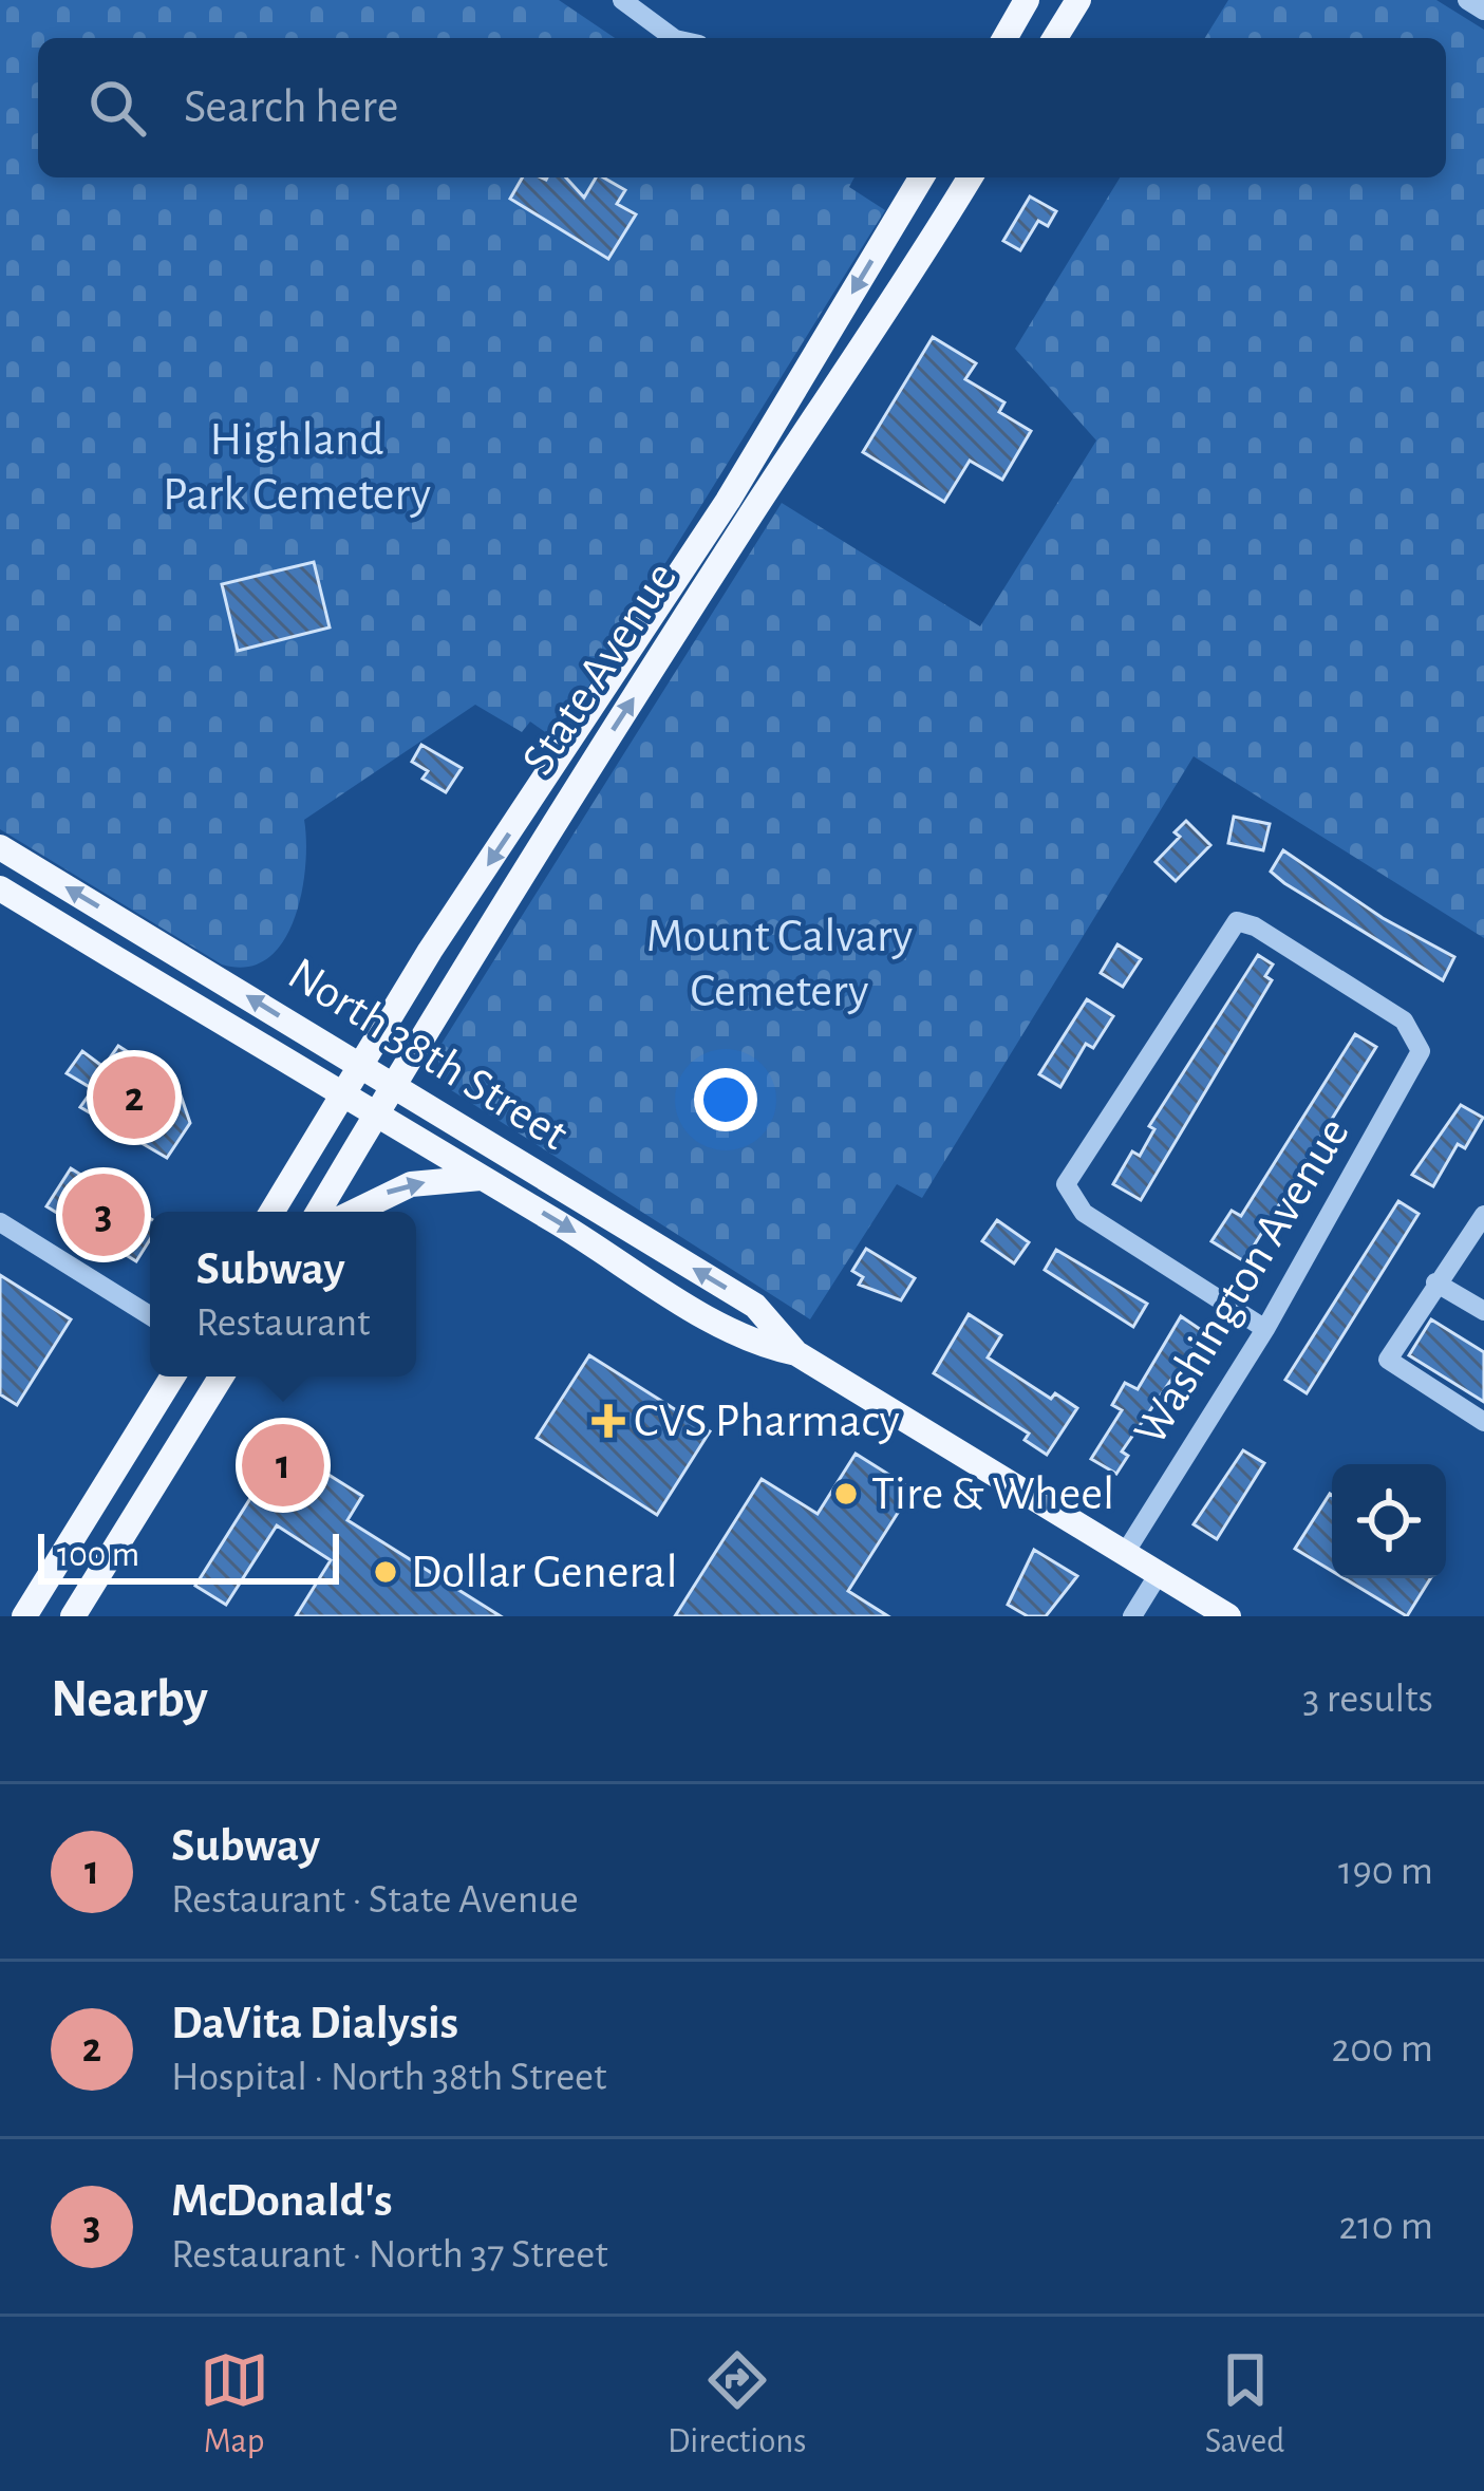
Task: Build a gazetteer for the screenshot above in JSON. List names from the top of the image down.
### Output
{
  "streets": {
    "main road": ["State Avenue", "North 38th Street"],
    "street": ["Washington Avenue"]
  },
  "crossings": [
    ["State Avenue", "North 38th Street"],
    ["North 38th Street", "Washington Avenue"]
  ],
  "parks": ["Highland Park Cemetery", "Mount Calvary Cemetery"],
  "places": {
    "health": ["CVS Pharmacy"],
    "other": ["Tire & Wheel", "Dollar General"]
  },
  "scale_bar": "100 m",
  "page": {
    "search": "Search here",
    "pins": ["2", "3", "1"],
    "popup": ["Subway", "Restaurant"],
    "scale": "100 m",
    "heading": ["Nearby", "3 results"],
    "list": [
      {
        "mark": "1",
        "name": "Subway",
        "note": "Restaurant · State Avenue",
        "value": "190 m"
      },
      {
        "mark": "2",
        "name": "DaVita Dialysis",
        "note": "Hospital · North 38th Street",
        "value": "200 m"
      },
      {
        "mark": "3",
        "name": "McDonald's",
        "note": "Restaurant · North 37 Street",
        "value": "210 m"
      }
    ],
    "nav": ["Map", "Directions", "Saved"]
  }
}
